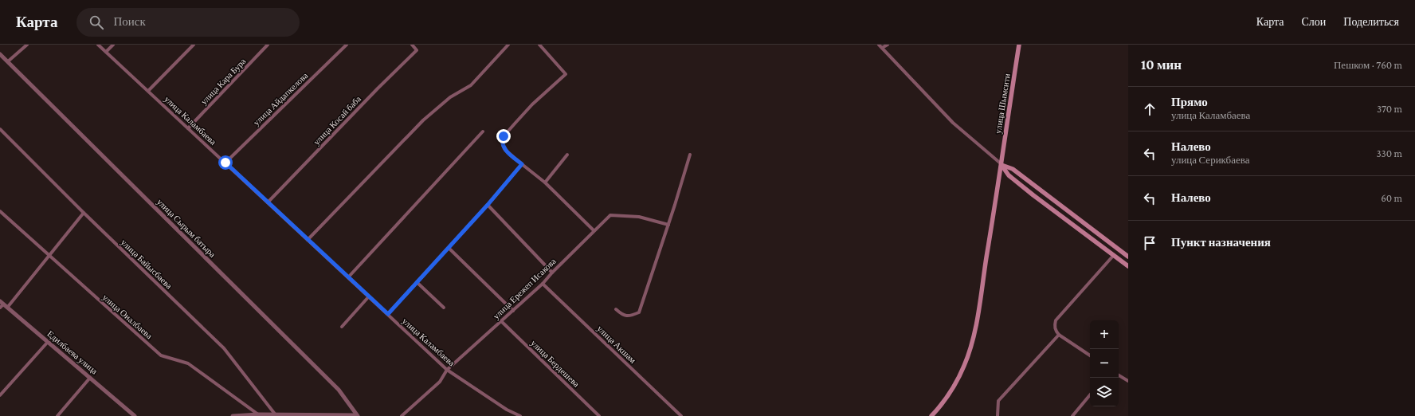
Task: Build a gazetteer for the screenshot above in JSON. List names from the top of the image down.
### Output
{
  "streets": {
    "main road": ["улица Шымсити"],
    "street": [
      "улица Кара Бура",
      "улица Айдапкелова",
      "улица Каламбаева",
      "улица Косай баба",
      "улица Сырым батыра",
      "улица Байысбаева",
      "улица Ережеп Исакова",
      "улица Оналбаева",
      "улица Акшам",
      "Едилбаева улица",
      "улица Бердешева"
    ]
  },
  "crossings": [
    ["улица Кара Бура", "улица Каламбаева"],
    ["улица Айдапкелова", "улица Каламбаева"],
    ["улица Каламбаева", "улица Косай баба"],
    ["улица Каламбаева", "улица Ережеп Исакова"],
    ["улица Ережеп Исакова", "улица Акшам"],
    ["улица Ережеп Исакова", "улица Бердешева"]
  ],
  "page": {
    "header": "Карта",
    "search": "Поиск",
    "nav": ["Карта", "Слои", "Поделиться"],
    "heading": ["10 мин", "Пешком · 760 m"],
    "list": [
      ["Прямо", "улица Каламбаева", "370 m"],
      ["Налево", "улица Серикбаева", "330 m"],
      ["Налево", "60 m"],
      "Пункт назначения"
    ],
    "map_buttons": ["+", "−"]
  }
}
